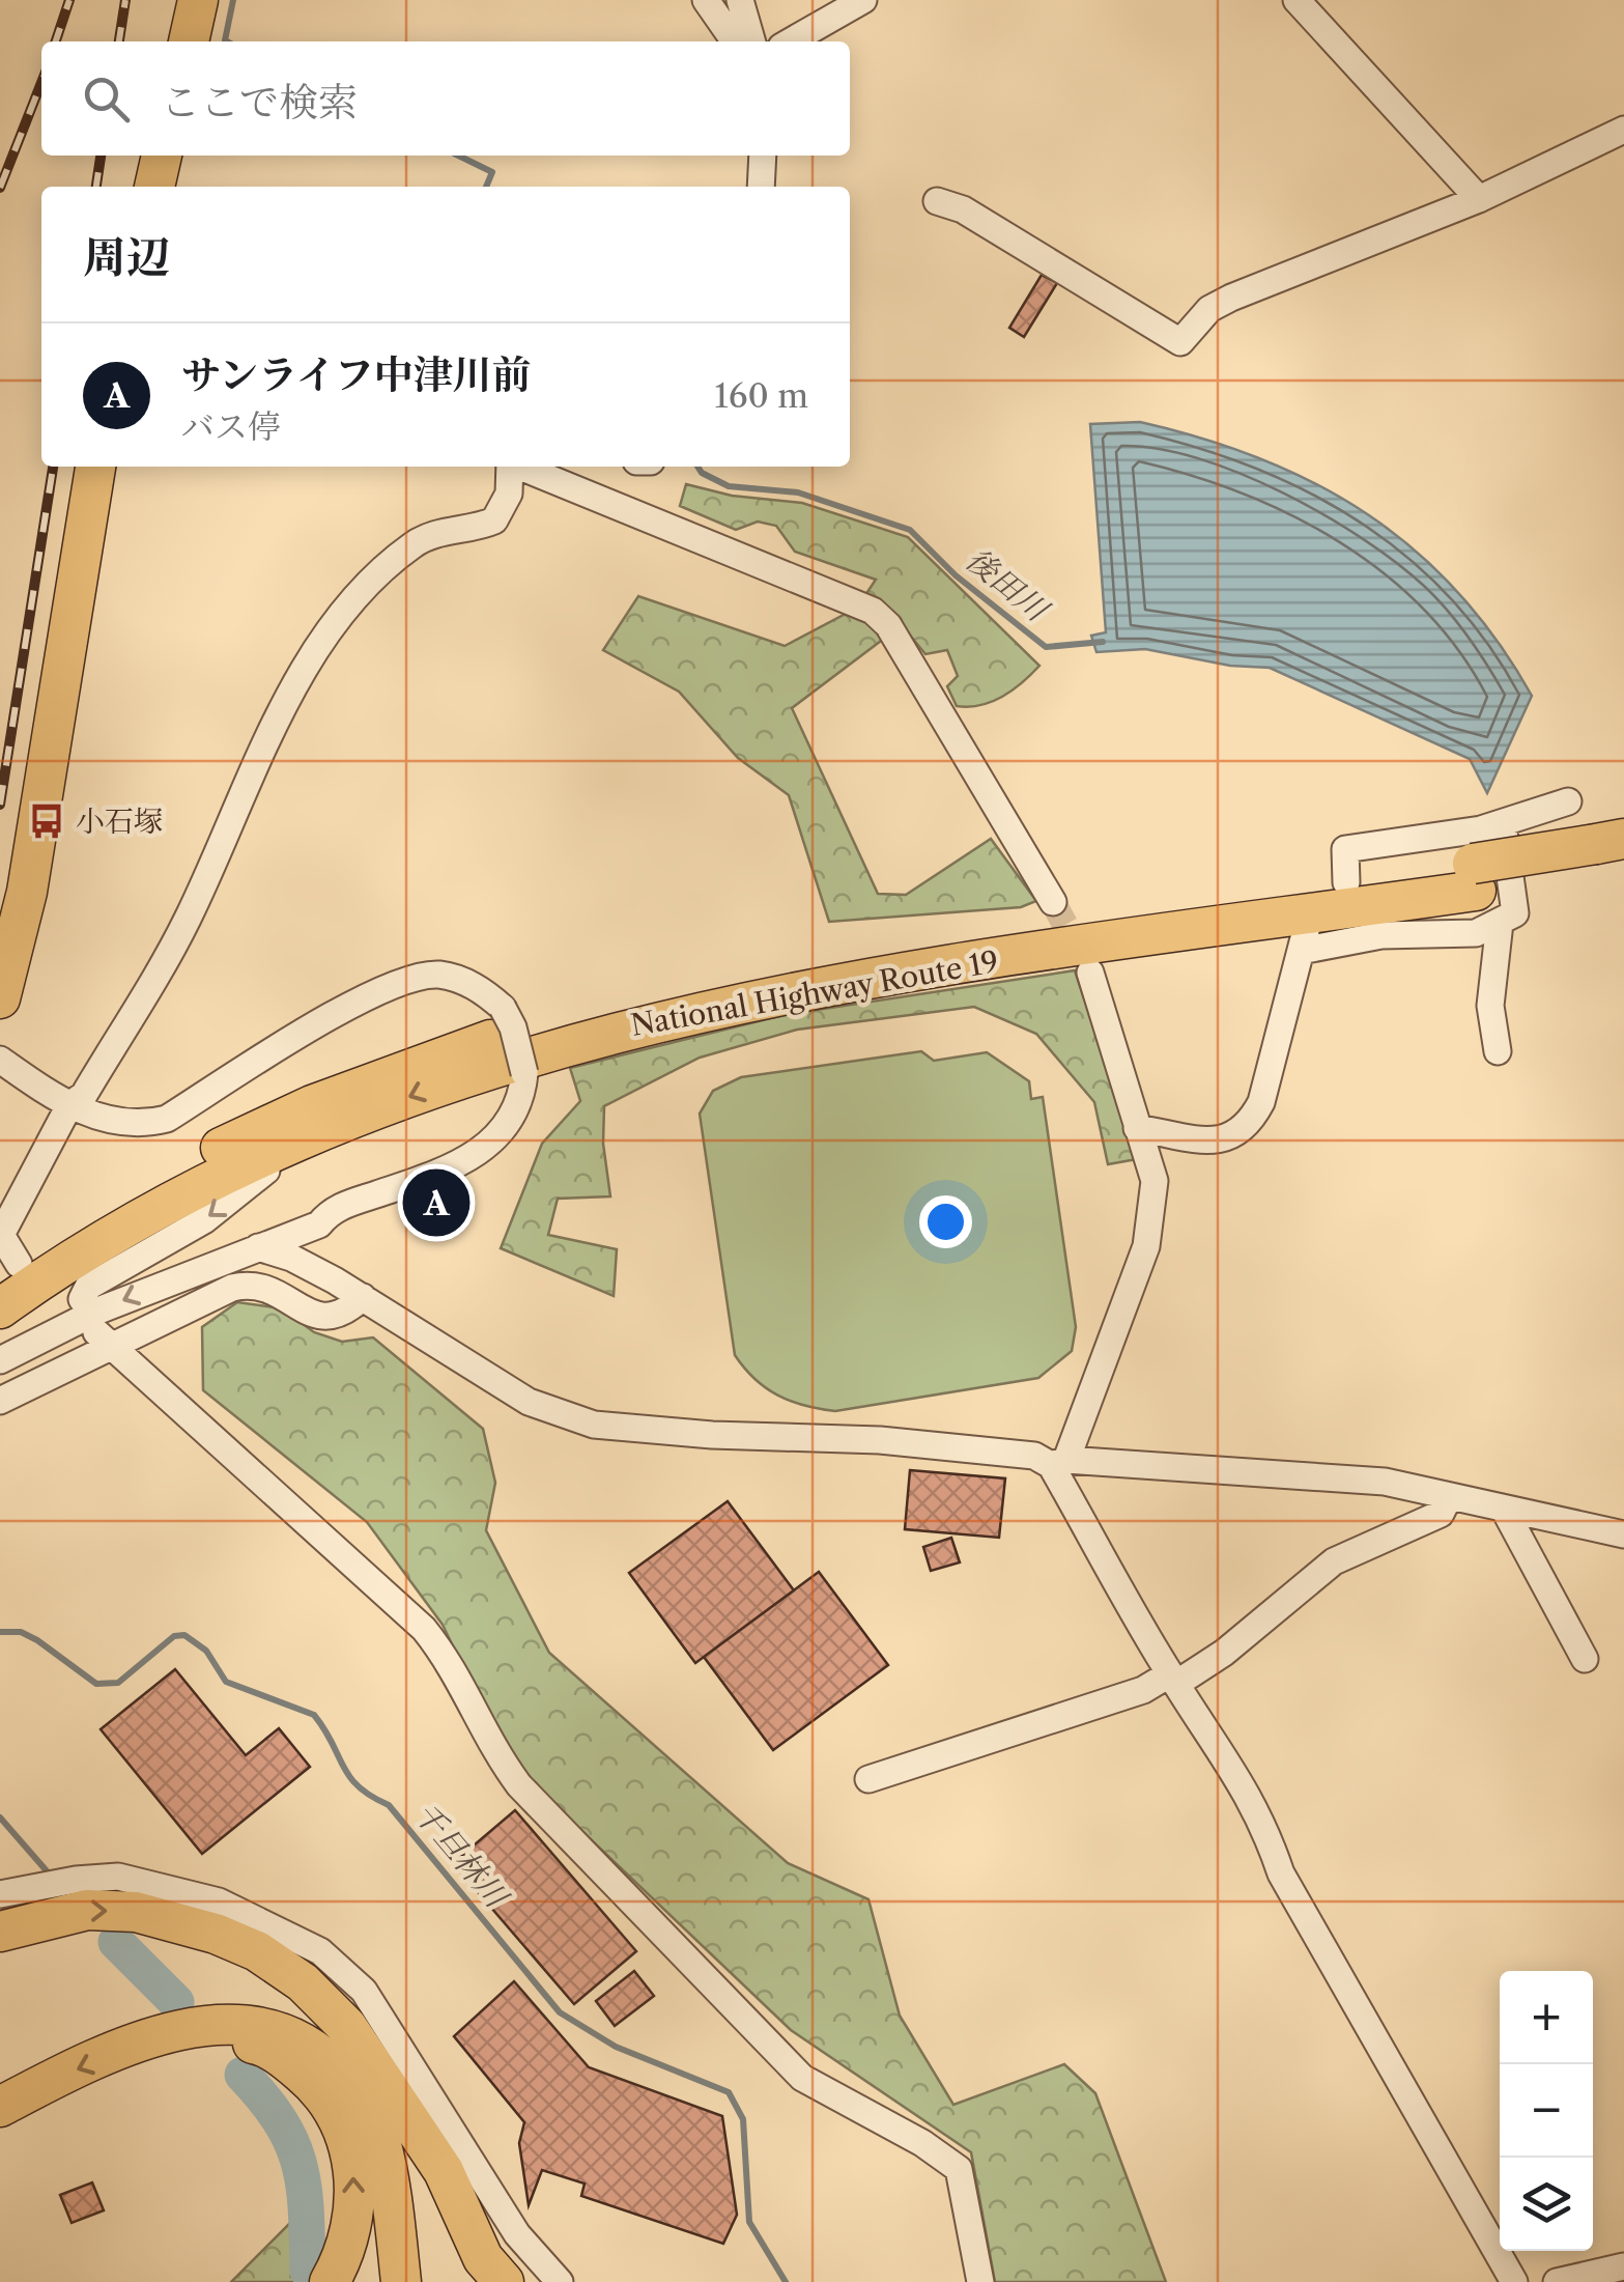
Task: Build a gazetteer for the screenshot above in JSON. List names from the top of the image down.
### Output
{
  "streets": {
    "highway": ["National Highway Route 19"]
  },
  "water": ["後田川", "千旦林川"],
  "places": {
    "bus stop": ["小石塚"]
  },
  "page": {
    "search": "ここで検索",
    "heading": "周辺",
    "list": [
      {
        "mark": "A",
        "name": "サンライフ中津川前",
        "note": "バス停",
        "value": "160 m"
      }
    ],
    "pins": "A",
    "map_buttons": ["+", "−"]
  }
}
